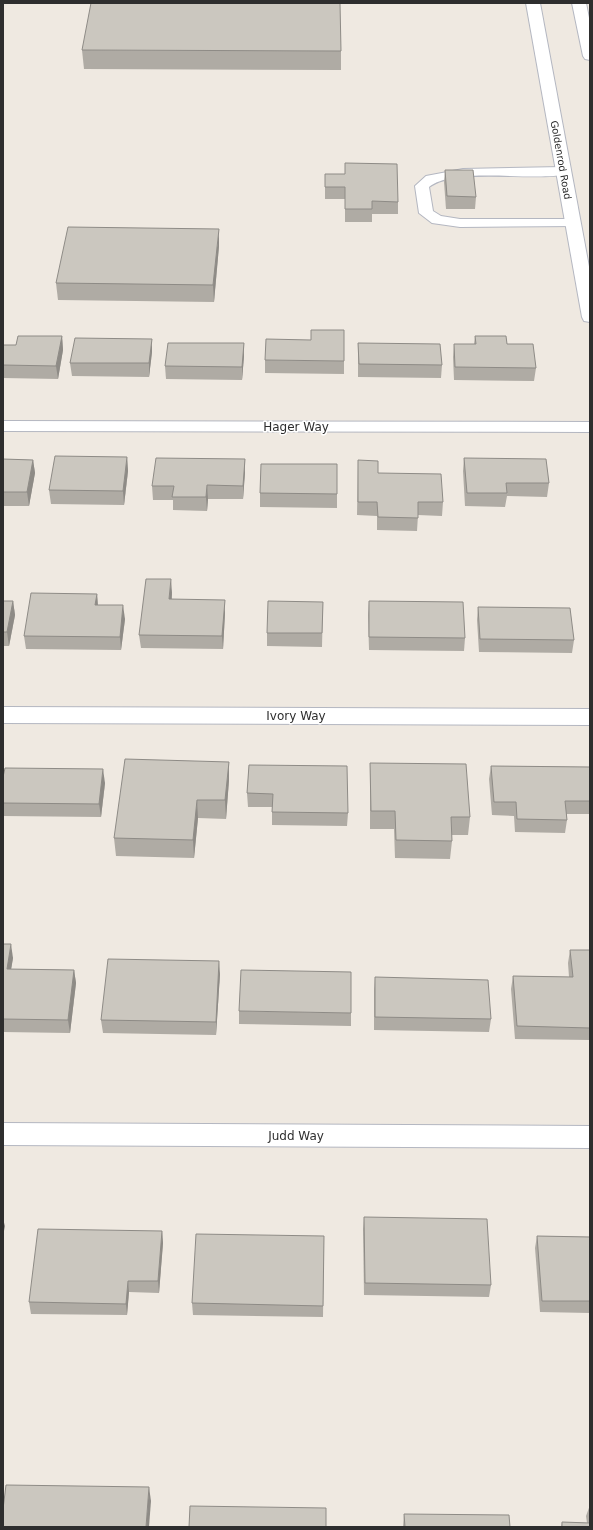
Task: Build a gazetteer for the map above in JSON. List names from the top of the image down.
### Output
{
  "streets": {
    "street": [
      "Goldenrod Road",
      "Hager Way",
      "Ivory Way",
      "Judd Way"
    ]
  }
}
